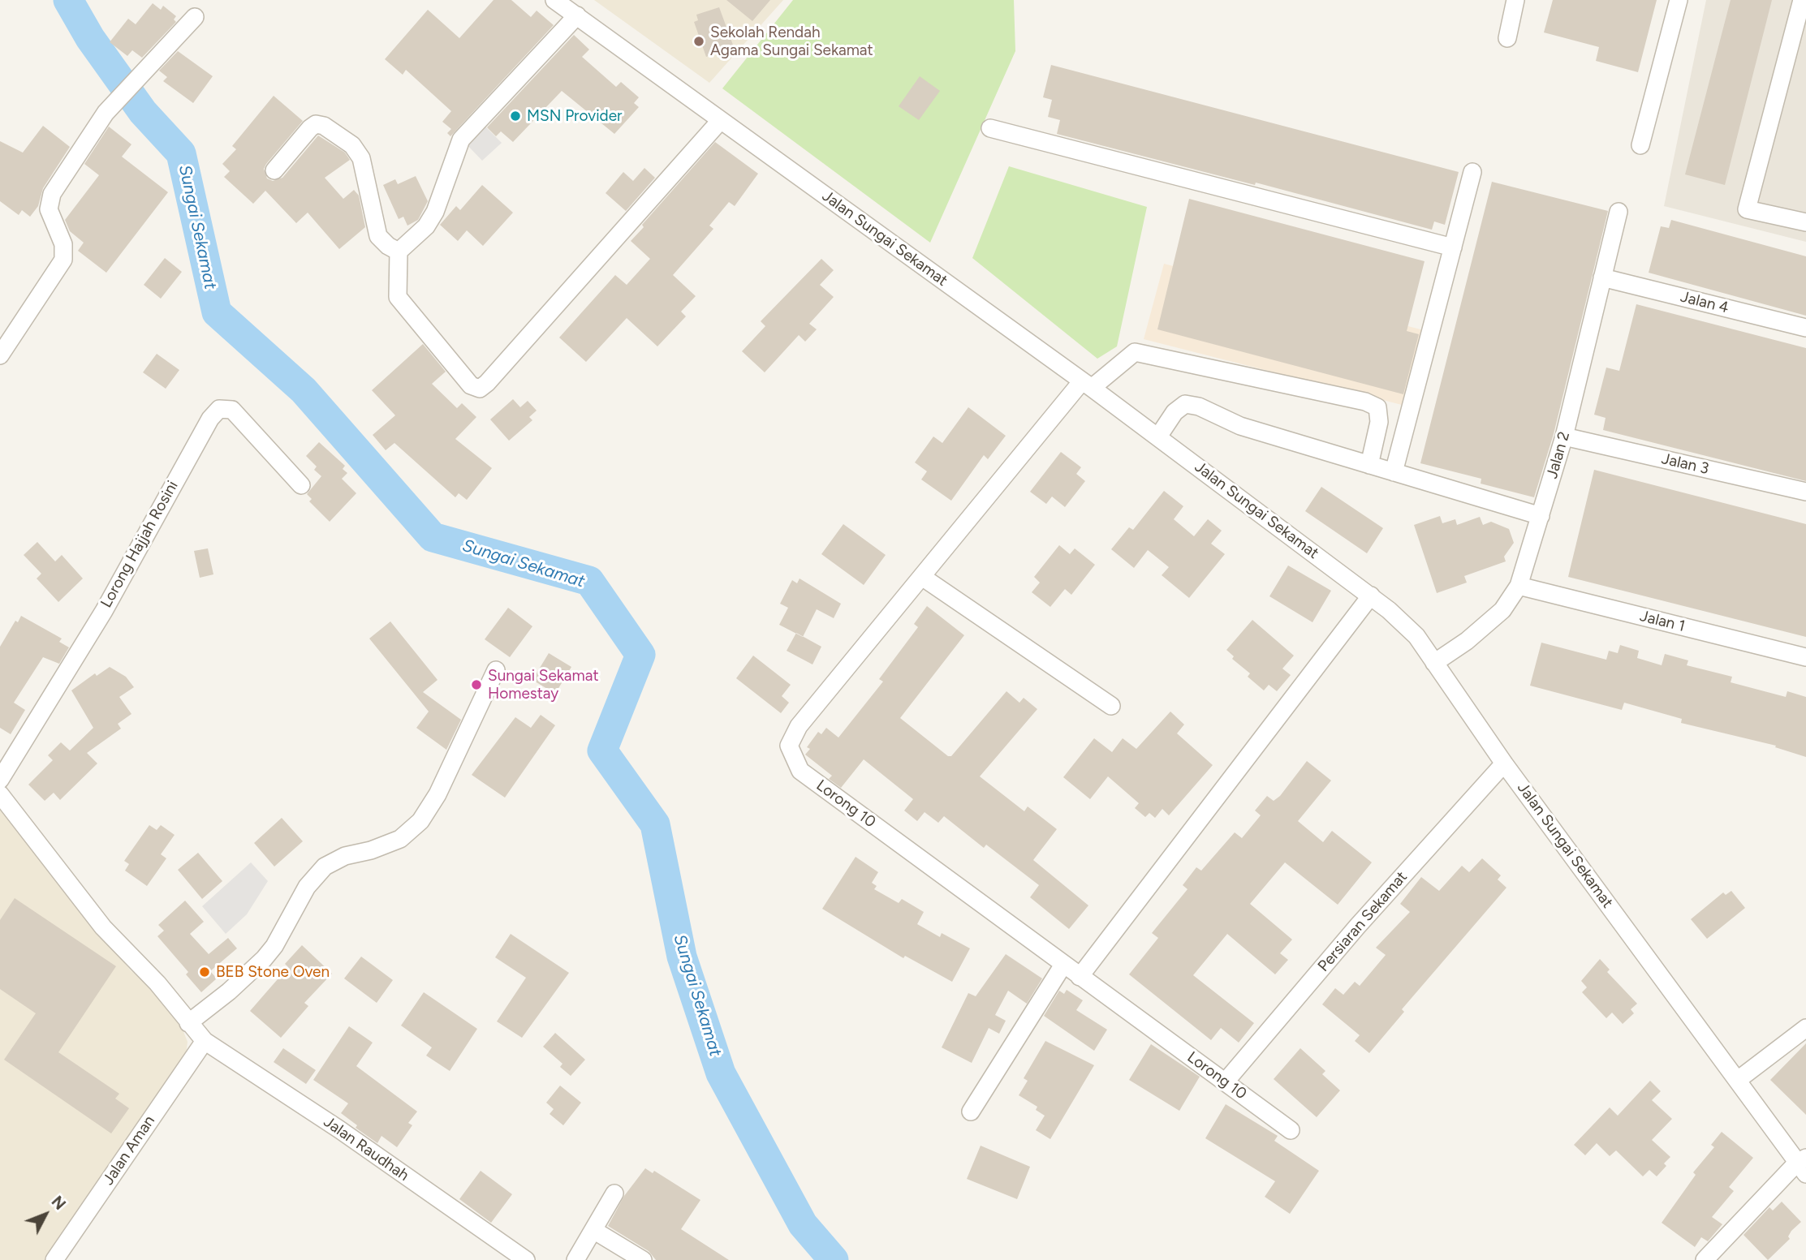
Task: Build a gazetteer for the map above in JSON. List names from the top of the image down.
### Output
{
  "streets": {
    "street": [
      "Jalan Sungai Sekamat",
      "Jalan 4",
      "Jalan 2",
      "Jalan 3",
      "Lorong Hajjah Rosini",
      "Jalan 1",
      "Lorong 10",
      "Persiaran Sekamat",
      "Jalan Raudhah",
      "Jalan Aman"
    ]
  },
  "crossings": [
    ["Jalan Sungai Sekamat", "Jalan 2"],
    ["Jalan Sungai Sekamat", "Lorong 10"],
    ["Jalan Sungai Sekamat", "Persiaran Sekamat"],
    ["Jalan 4", "Jalan 2"],
    ["Jalan 2", "Jalan 3"],
    ["Jalan 2", "Jalan 1"],
    ["Lorong 10", "Persiaran Sekamat"],
    ["Jalan Raudhah", "Jalan Aman"]
  ],
  "water": ["Sungai Sekamat"],
  "places": [
    "Sekolah Rendah Agama Sungai Sekamat",
    "MSN Provider",
    "Sungai Sekamat Homestay",
    "BEB Stone Oven"
  ],
  "north": "top right"
}
